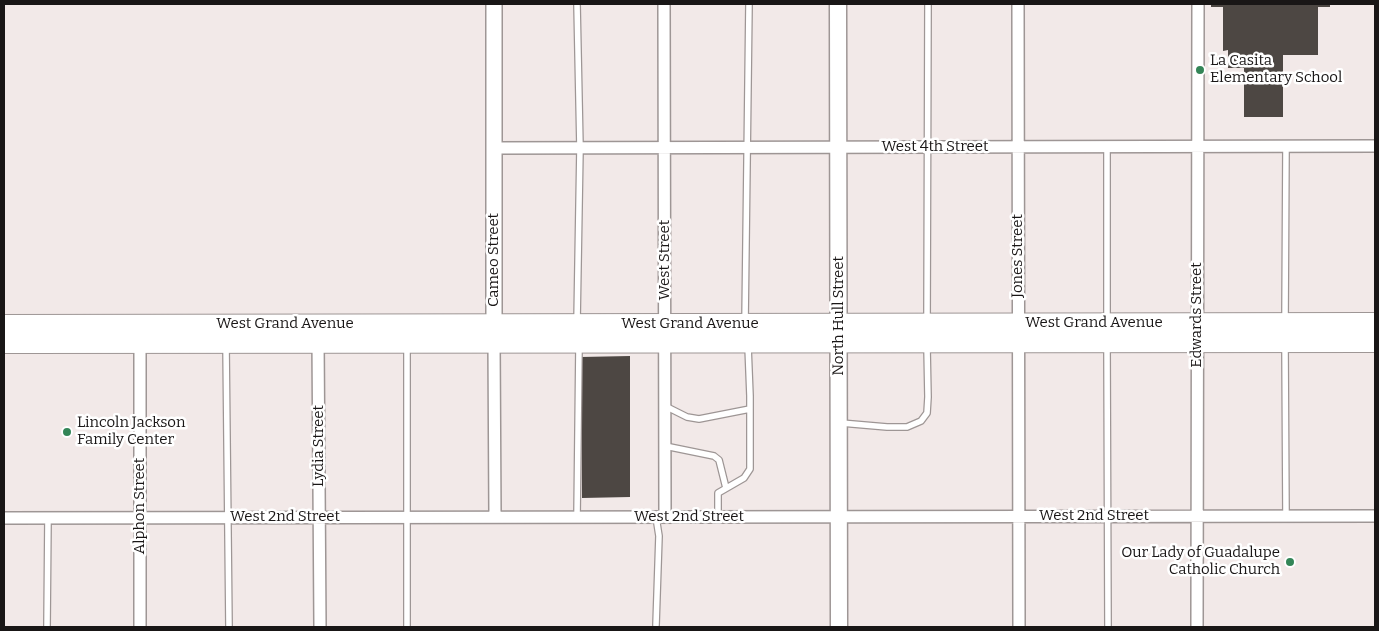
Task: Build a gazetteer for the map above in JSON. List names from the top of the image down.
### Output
{
  "streets": {
    "highway": ["West Grand Avenue"],
    "main road": ["North Hull Street"],
    "street": [
      "West 4th Street",
      "Jones Street",
      "Cameo Street",
      "West Street",
      "Edwards Street",
      "Lydia Street",
      "Alphon Street",
      "West 2nd Street"
    ]
  },
  "crossings": [
    ["West 4th Street", "Jones Street"],
    ["West 4th Street", "Cameo Street"],
    ["West 4th Street", "West Street"],
    ["West 4th Street", "Edwards Street"],
    ["West 4th Street", "North Hull Street"],
    ["Jones Street", "West Grand Avenue"],
    ["Jones Street", "West 2nd Street"],
    ["Cameo Street", "West Grand Avenue"],
    ["Cameo Street", "West 2nd Street"],
    ["West Street", "West Grand Avenue"],
    ["West Street", "West 2nd Street"],
    ["Edwards Street", "West Grand Avenue"],
    ["Edwards Street", "West 2nd Street"],
    ["North Hull Street", "West Grand Avenue"],
    ["North Hull Street", "West 2nd Street"],
    ["West Grand Avenue", "Lydia Street"],
    ["West Grand Avenue", "Alphon Street"],
    ["Lydia Street", "West 2nd Street"],
    ["Alphon Street", "West 2nd Street"]
  ],
  "places": ["La Casita Elementary School", "Lincoln Jackson Family Center", "Our Lady of Guadalupe Catholic Church"]
}
